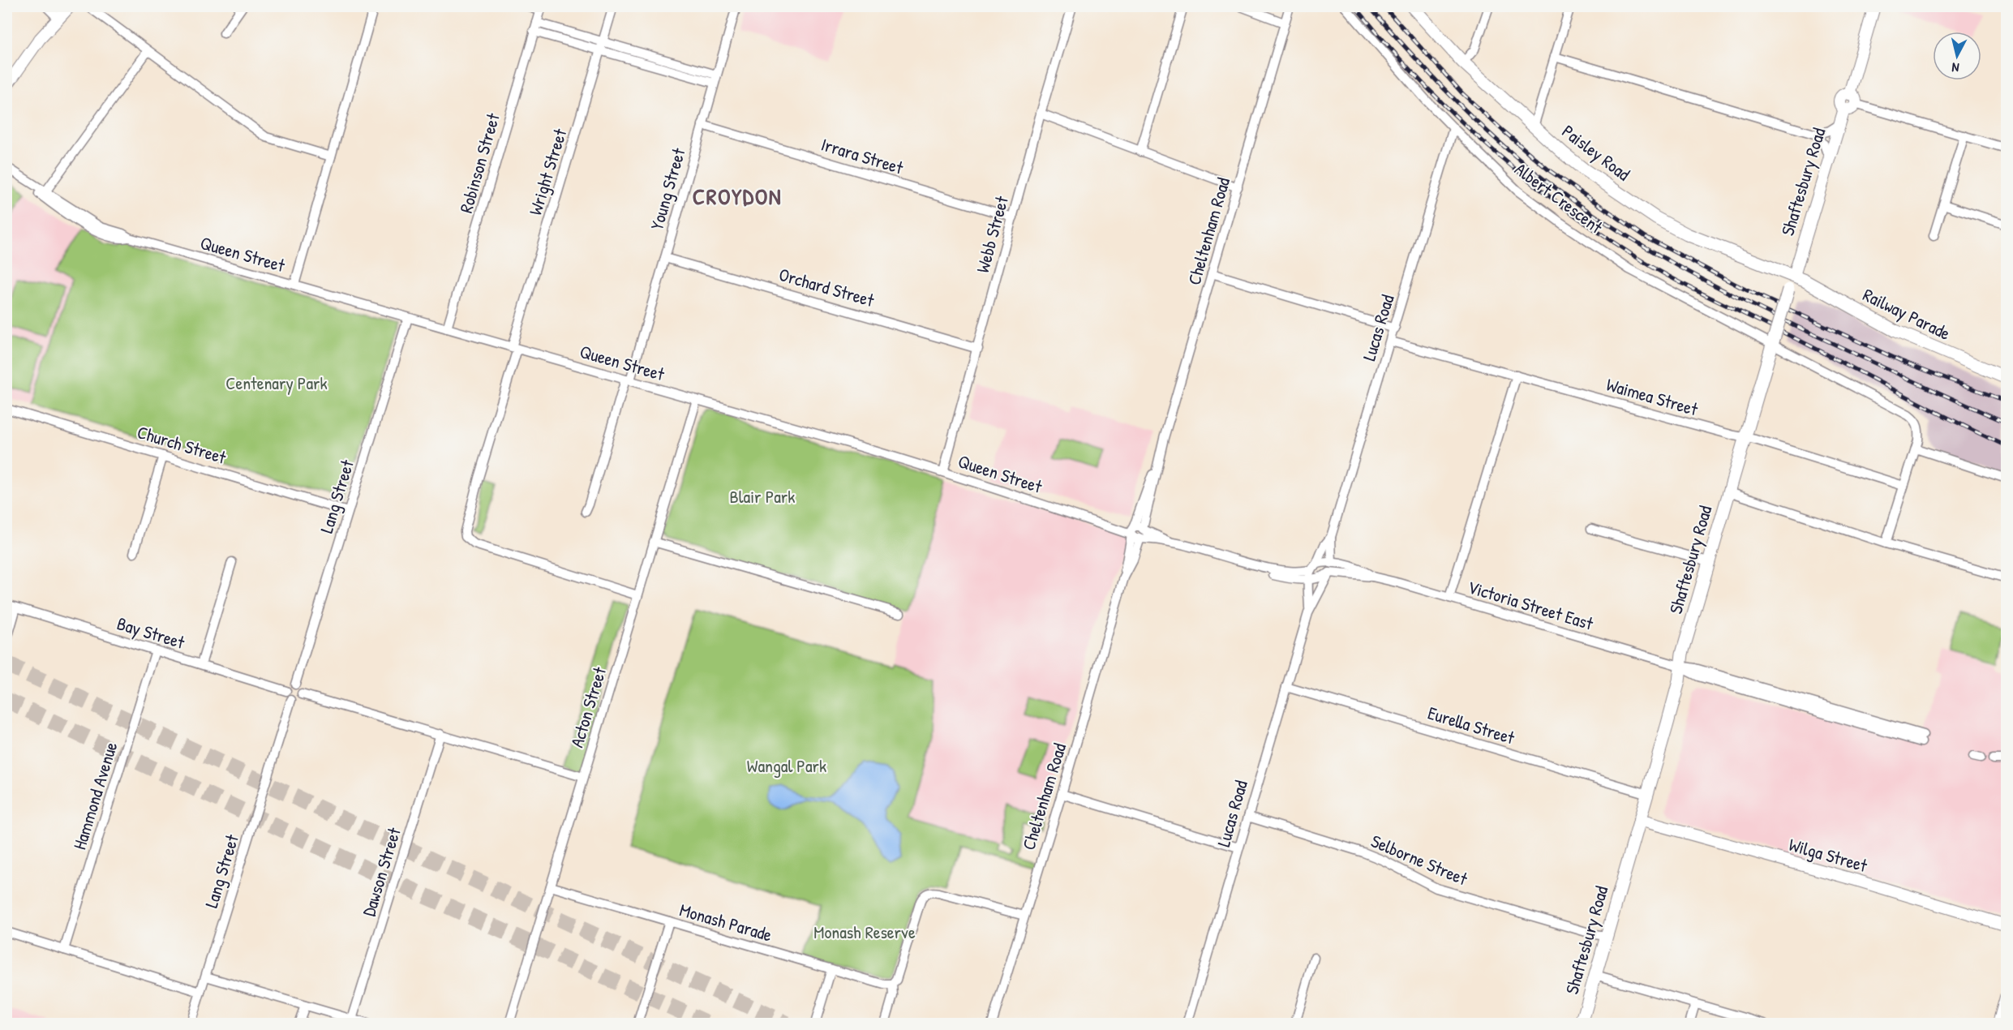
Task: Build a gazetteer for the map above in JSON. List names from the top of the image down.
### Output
{
  "streets": {
    "main road": ["Paisley Road", "Shaftesbury Road", "Railway Parade"],
    "street": [
      "Irrara Street",
      "Robinson Street",
      "Wright Street",
      "Young Street",
      "Albert Crescent",
      "Cheltenham Road",
      "Webb Street",
      "Queen Street",
      "Orchard Street",
      "Lucas Road",
      "Waimea Street",
      "Church Street",
      "Lang Street",
      "Victoria Street East",
      "Bay Street",
      "Acton Street",
      "Eurella Street",
      "Hammond Avenue",
      "Wilga Street",
      "Selborne Street",
      "Dawson Street",
      "Monash Parade"
    ]
  },
  "crossings": [
    ["Paisley Road", "Shaftesbury Road"],
    ["Paisley Road", "Railway Parade"],
    ["Irrara Street", "Young Street"],
    ["Irrara Street", "Webb Street"],
    ["Robinson Street", "Queen Street"],
    ["Wright Street", "Queen Street"],
    ["Wright Street", "Acton Street"],
    ["Shaftesbury Road", "Albert Crescent"],
    ["Shaftesbury Road", "Railway Parade"],
    ["Shaftesbury Road", "Waimea Street"],
    ["Shaftesbury Road", "Victoria Street East"],
    ["Shaftesbury Road", "Eurella Street"],
    ["Shaftesbury Road", "Wilga Street"],
    ["Shaftesbury Road", "Selborne Street"],
    ["Young Street", "Queen Street"],
    ["Young Street", "Orchard Street"],
    ["Albert Crescent", "Lucas Road"],
    ["Albert Crescent", "Waimea Street"],
    ["Cheltenham Road", "Queen Street"],
    ["Webb Street", "Queen Street"],
    ["Webb Street", "Orchard Street"],
    ["Queen Street", "Lucas Road"],
    ["Queen Street", "Lang Street"],
    ["Queen Street", "Acton Street"],
    ["Lucas Road", "Waimea Street"],
    ["Lucas Road", "Victoria Street East"],
    ["Lucas Road", "Eurella Street"],
    ["Lucas Road", "Selborne Street"],
    ["Church Street", "Lang Street"],
    ["Lang Street", "Bay Street"],
    ["Bay Street", "Hammond Avenue"],
    ["Acton Street", "Monash Parade"]
  ],
  "districts": ["CROYDON"],
  "parks": [
    "Centenary Park",
    "Blair Park",
    "Wangal Park",
    "Monash Reserve"
  ],
  "north": "bottom"
}
